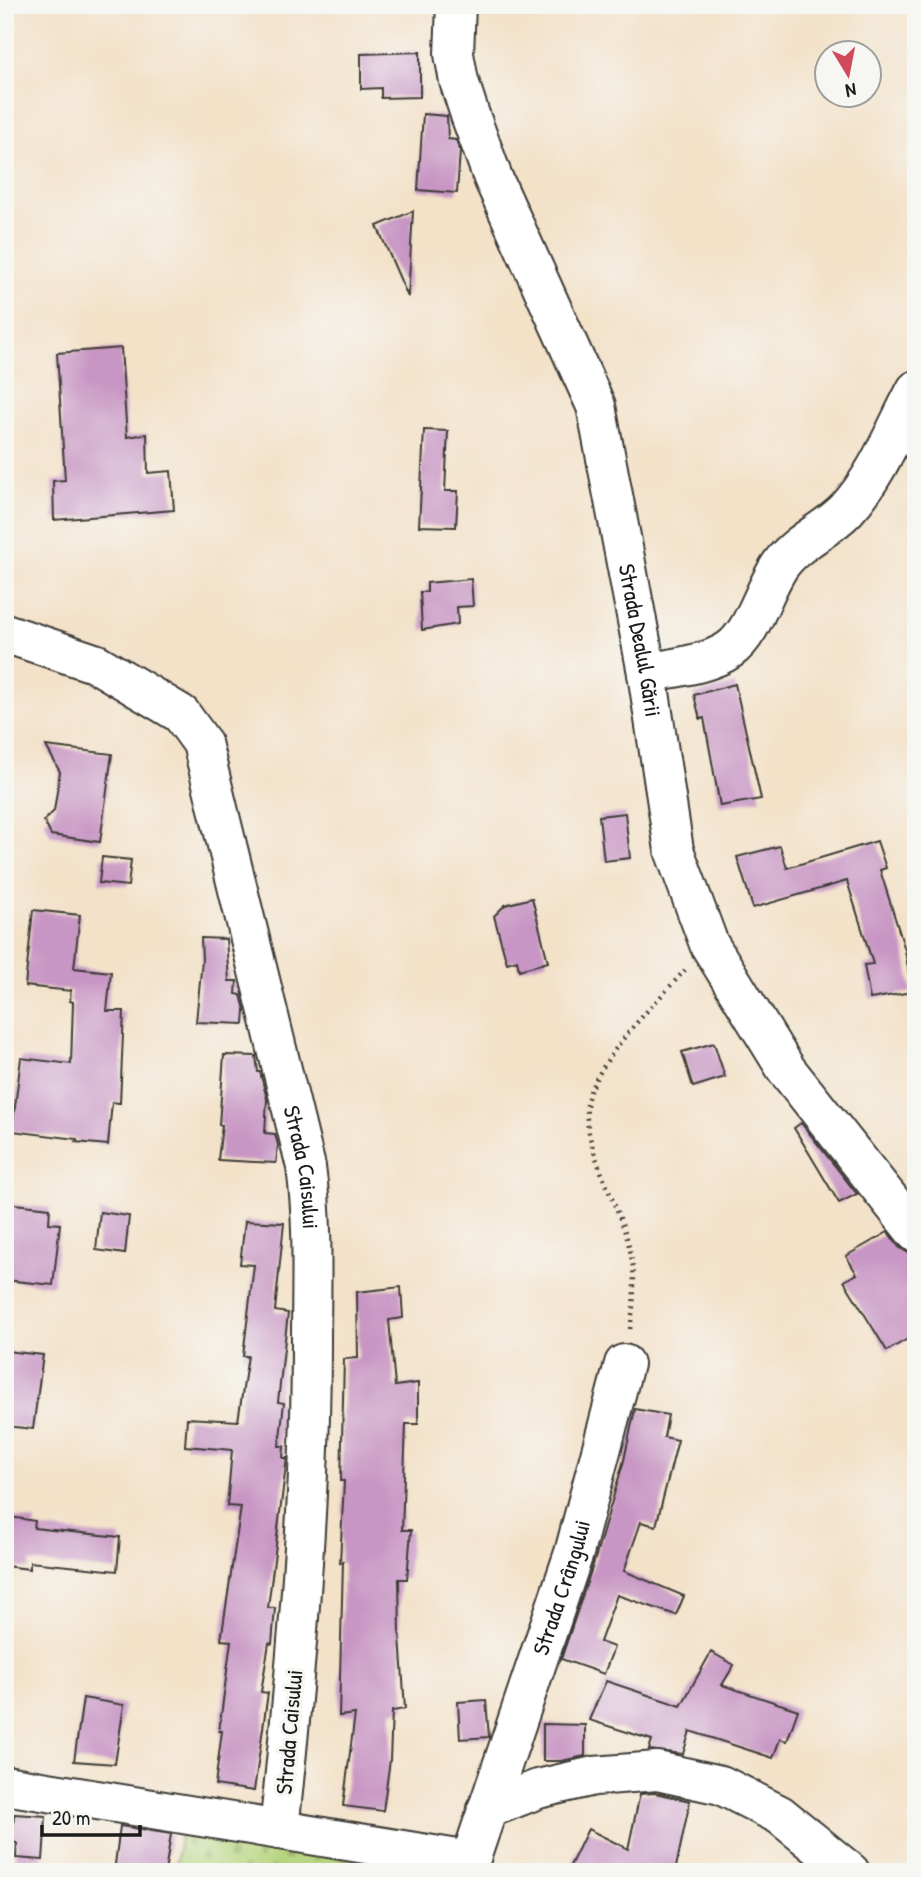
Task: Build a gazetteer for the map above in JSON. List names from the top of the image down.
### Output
{
  "streets": {
    "street": ["Strada Dealul Gării", "Strada Caisului", "Strada Crângului"]
  },
  "crossings": [
    ["Strada Caisului", "Strada Crângului"]
  ],
  "scale_bar": "20 m",
  "north": "bottom"
}
